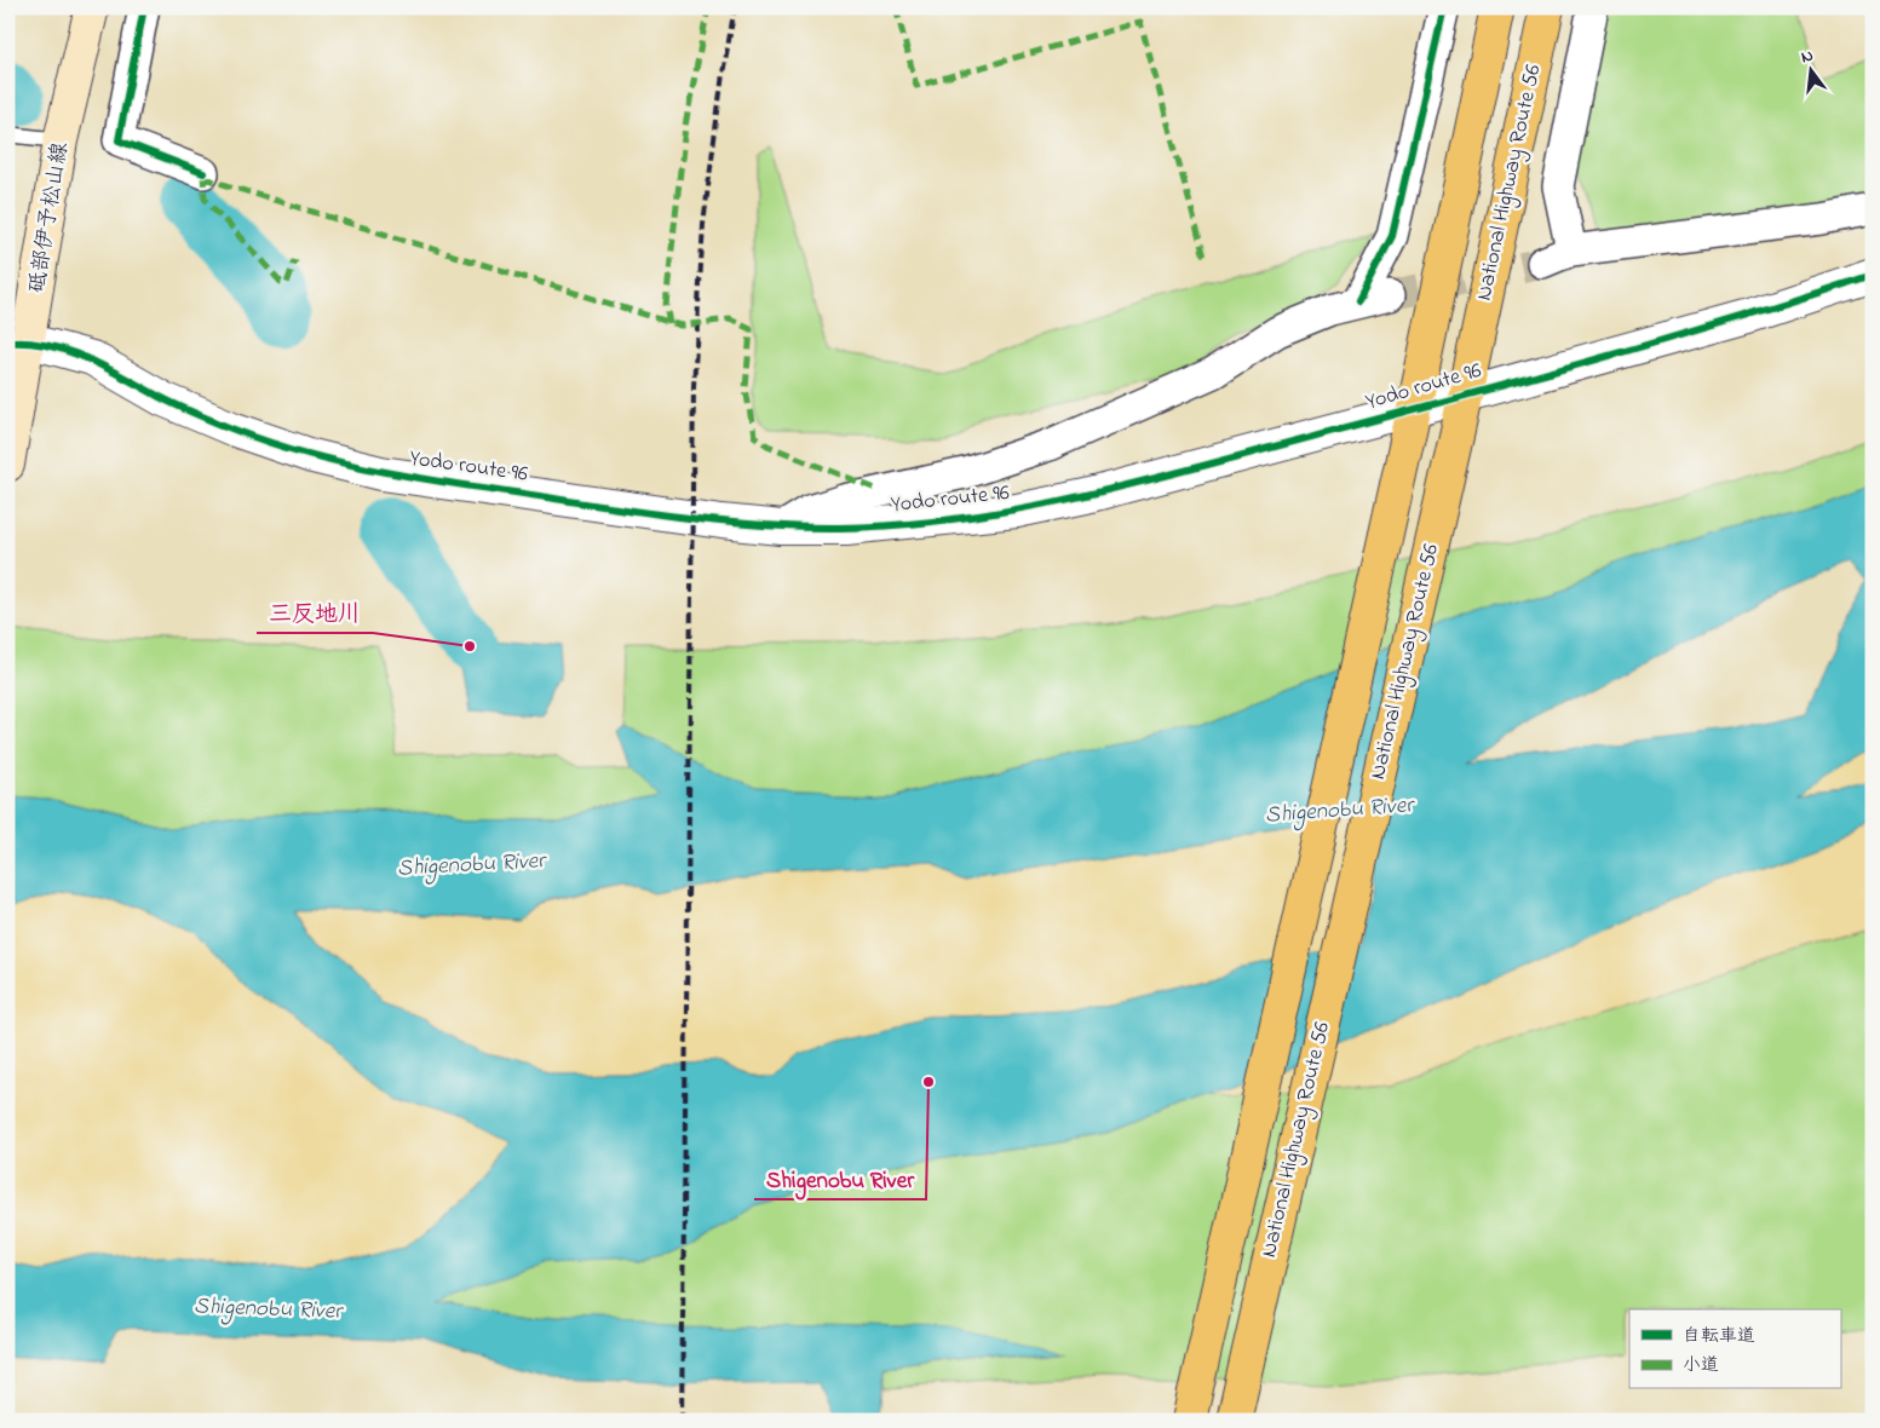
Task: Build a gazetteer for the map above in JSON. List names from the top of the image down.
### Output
{
  "streets": {
    "highway": ["National Highway Route 56"],
    "main road": ["砥部伊予松山線"],
    "street": ["Yodo route 96"]
  },
  "crossings": [
    ["National Highway Route 56", "Yodo route 96"],
    ["砥部伊予松山線", "Yodo route 96"]
  ],
  "water": ["Shigenobu River"],
  "places": ["三反地川", "Shigenobu River"],
  "legend": ["自転車道", "小道"],
  "north": "top"
}
